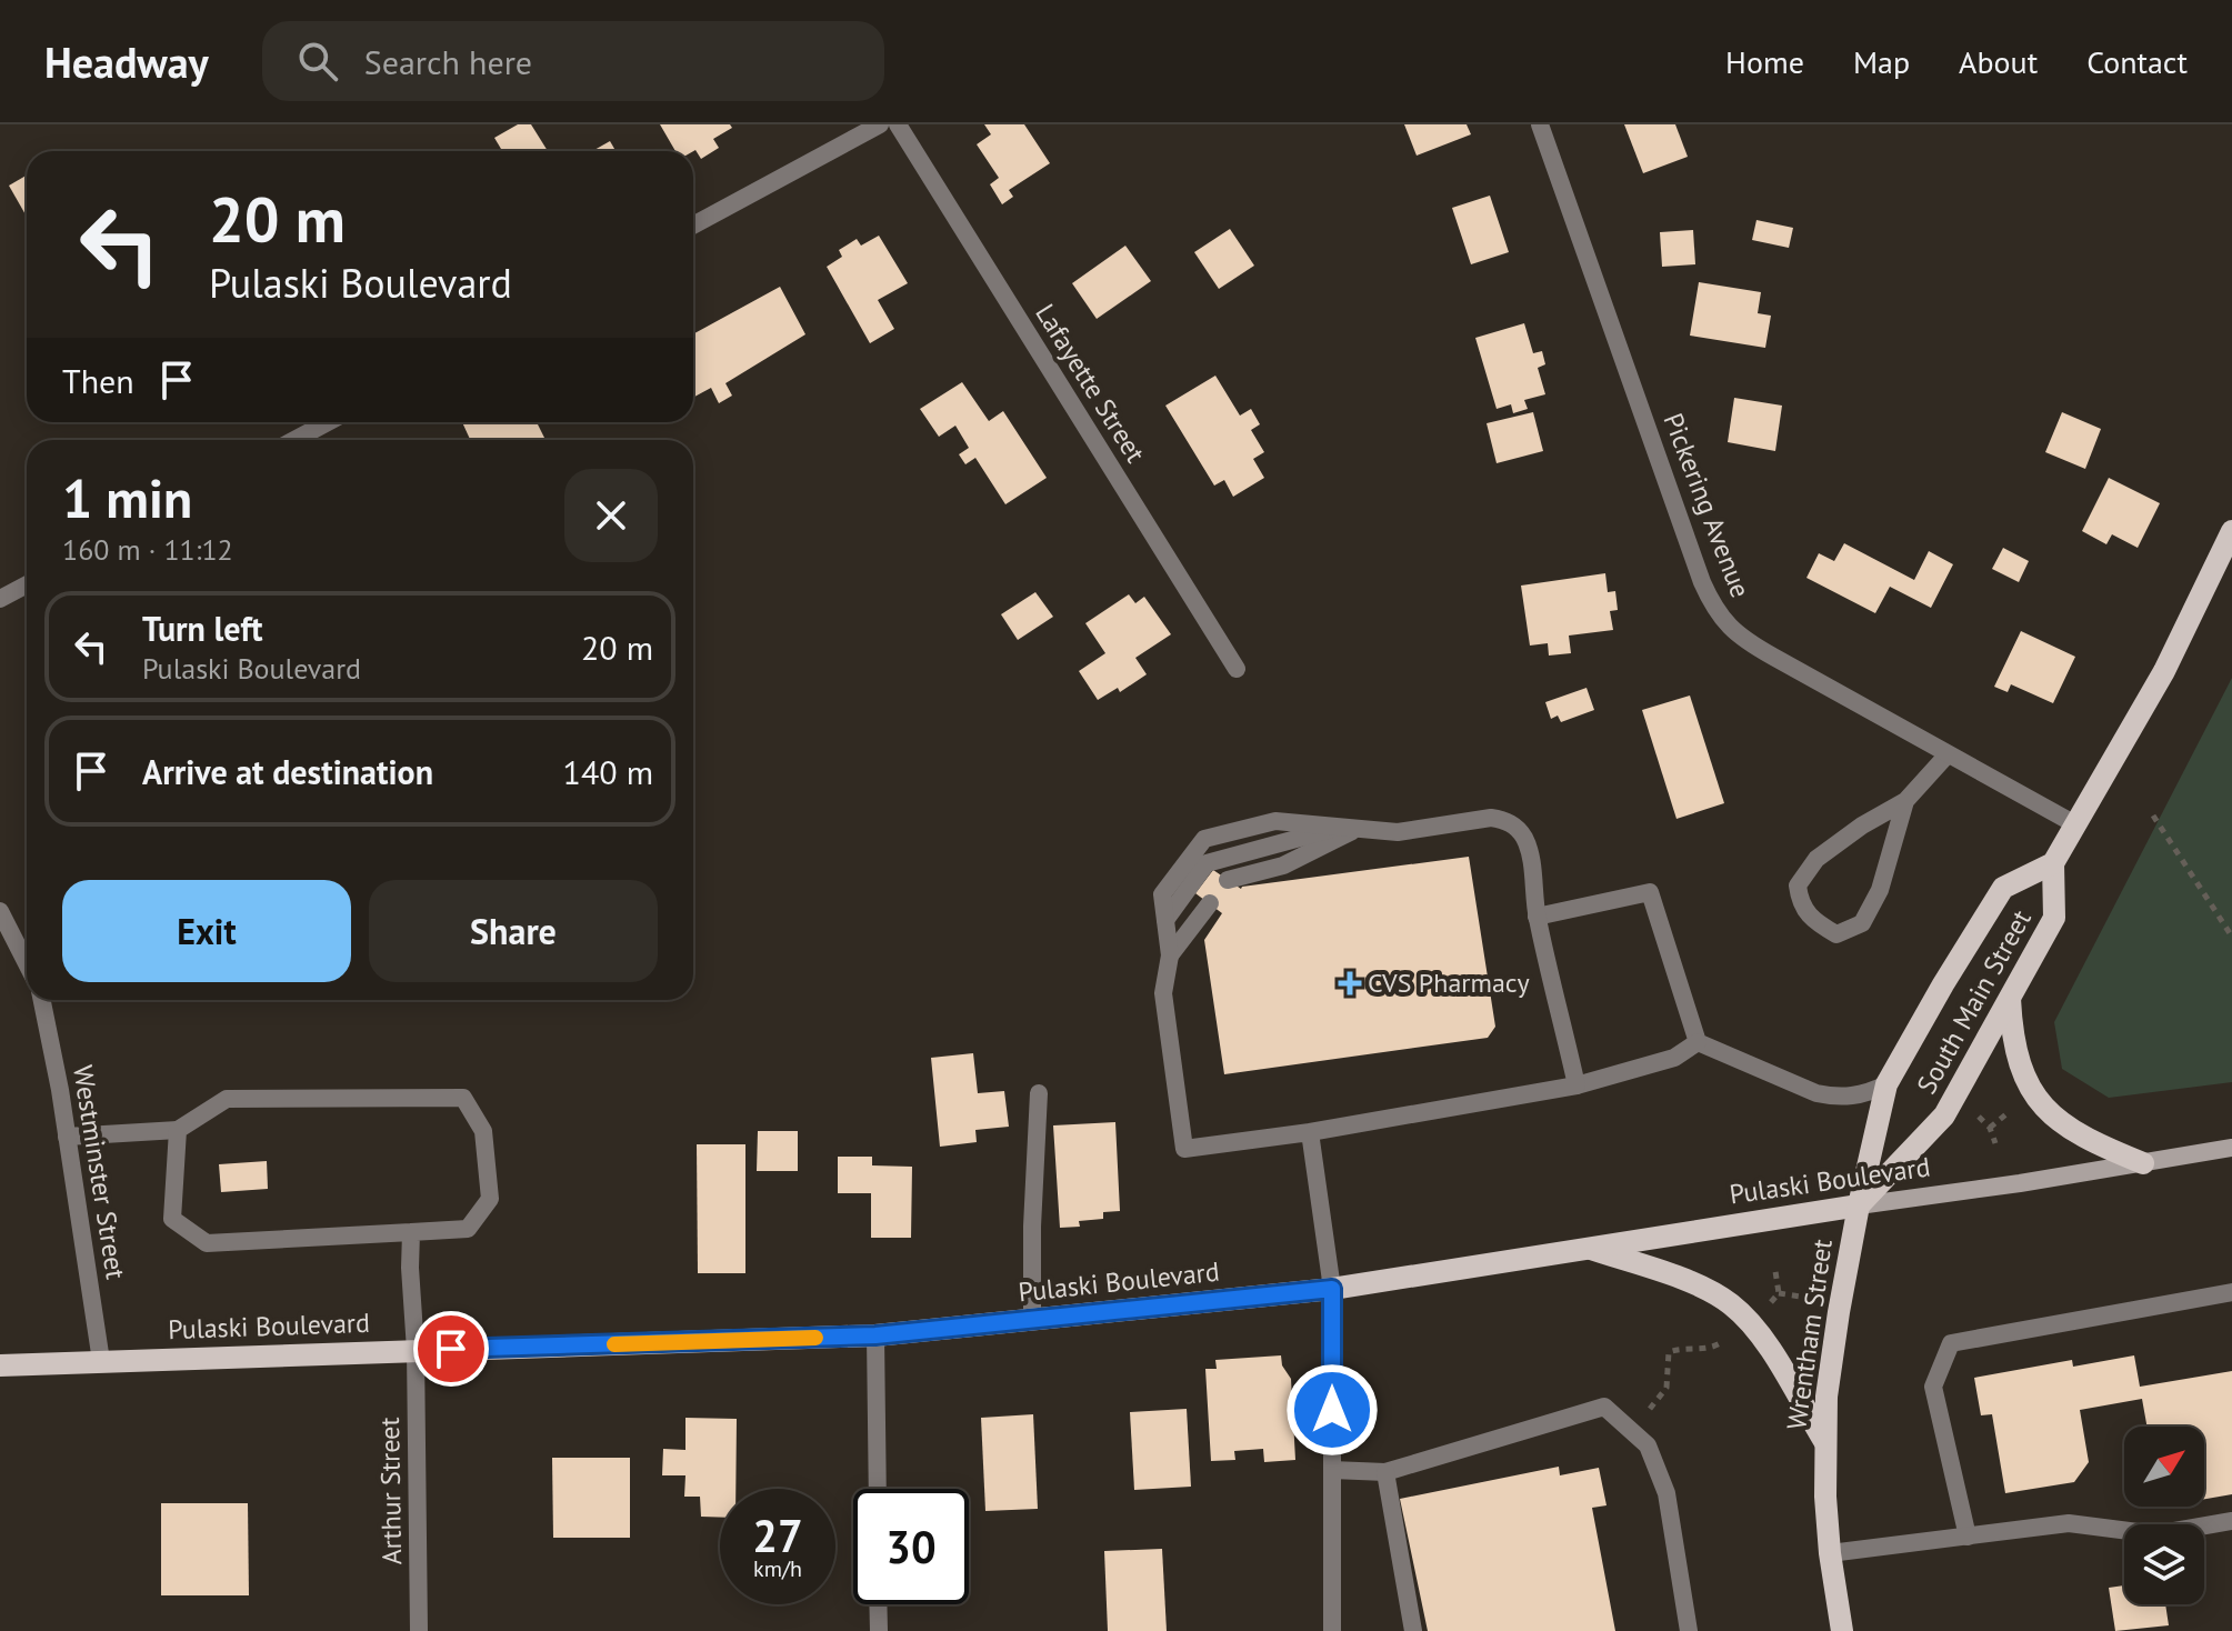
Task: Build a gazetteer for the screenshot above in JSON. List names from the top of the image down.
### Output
{
  "streets": {
    "main road": ["South Main Street", "Pulaski Boulevard", "Wrentham Street"],
    "street": [
      "Lafayette Street",
      "Pickering Avenue",
      "Westminster Street",
      "Arthur Street"
    ]
  },
  "crossings": [
    ["South Main Street", "Pulaski Boulevard"],
    ["South Main Street", "Wrentham Street"],
    ["Westminster Street", "Pulaski Boulevard"],
    ["Pulaski Boulevard", "Wrentham Street"],
    ["Pulaski Boulevard", "Arthur Street"]
  ],
  "places": {
    "health": ["CVS Pharmacy"]
  },
  "north": "top right",
  "page": {
    "header": "Headway",
    "search": "Search here",
    "nav": [
      "Home",
      "Map",
      "About",
      "Contact"
    ],
    "turn": ["20 m", "Pulaski Boulevard"],
    "then": "Then",
    "heading": ["1 min", "160 m · 11:12"],
    "list": [
      {
        "name": "Turn left",
        "note": "Pulaski Boulevard",
        "value": "20 m"
      },
      {
        "name": "Arrive at destination",
        "value": "140 m"
      }
    ],
    "buttons": ["Exit", "Share"],
    "speed": "27 km/h",
    "limit": "30"
  }
}
